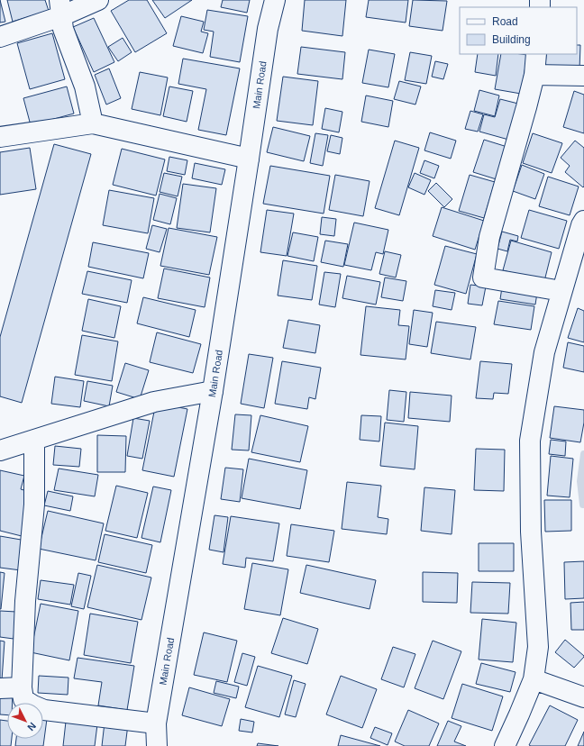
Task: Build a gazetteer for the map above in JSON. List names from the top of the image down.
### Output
{
  "streets": {
    "street": ["Main Road"]
  },
  "legend": ["Road", "Building"],
  "north": "bottom right"
}
